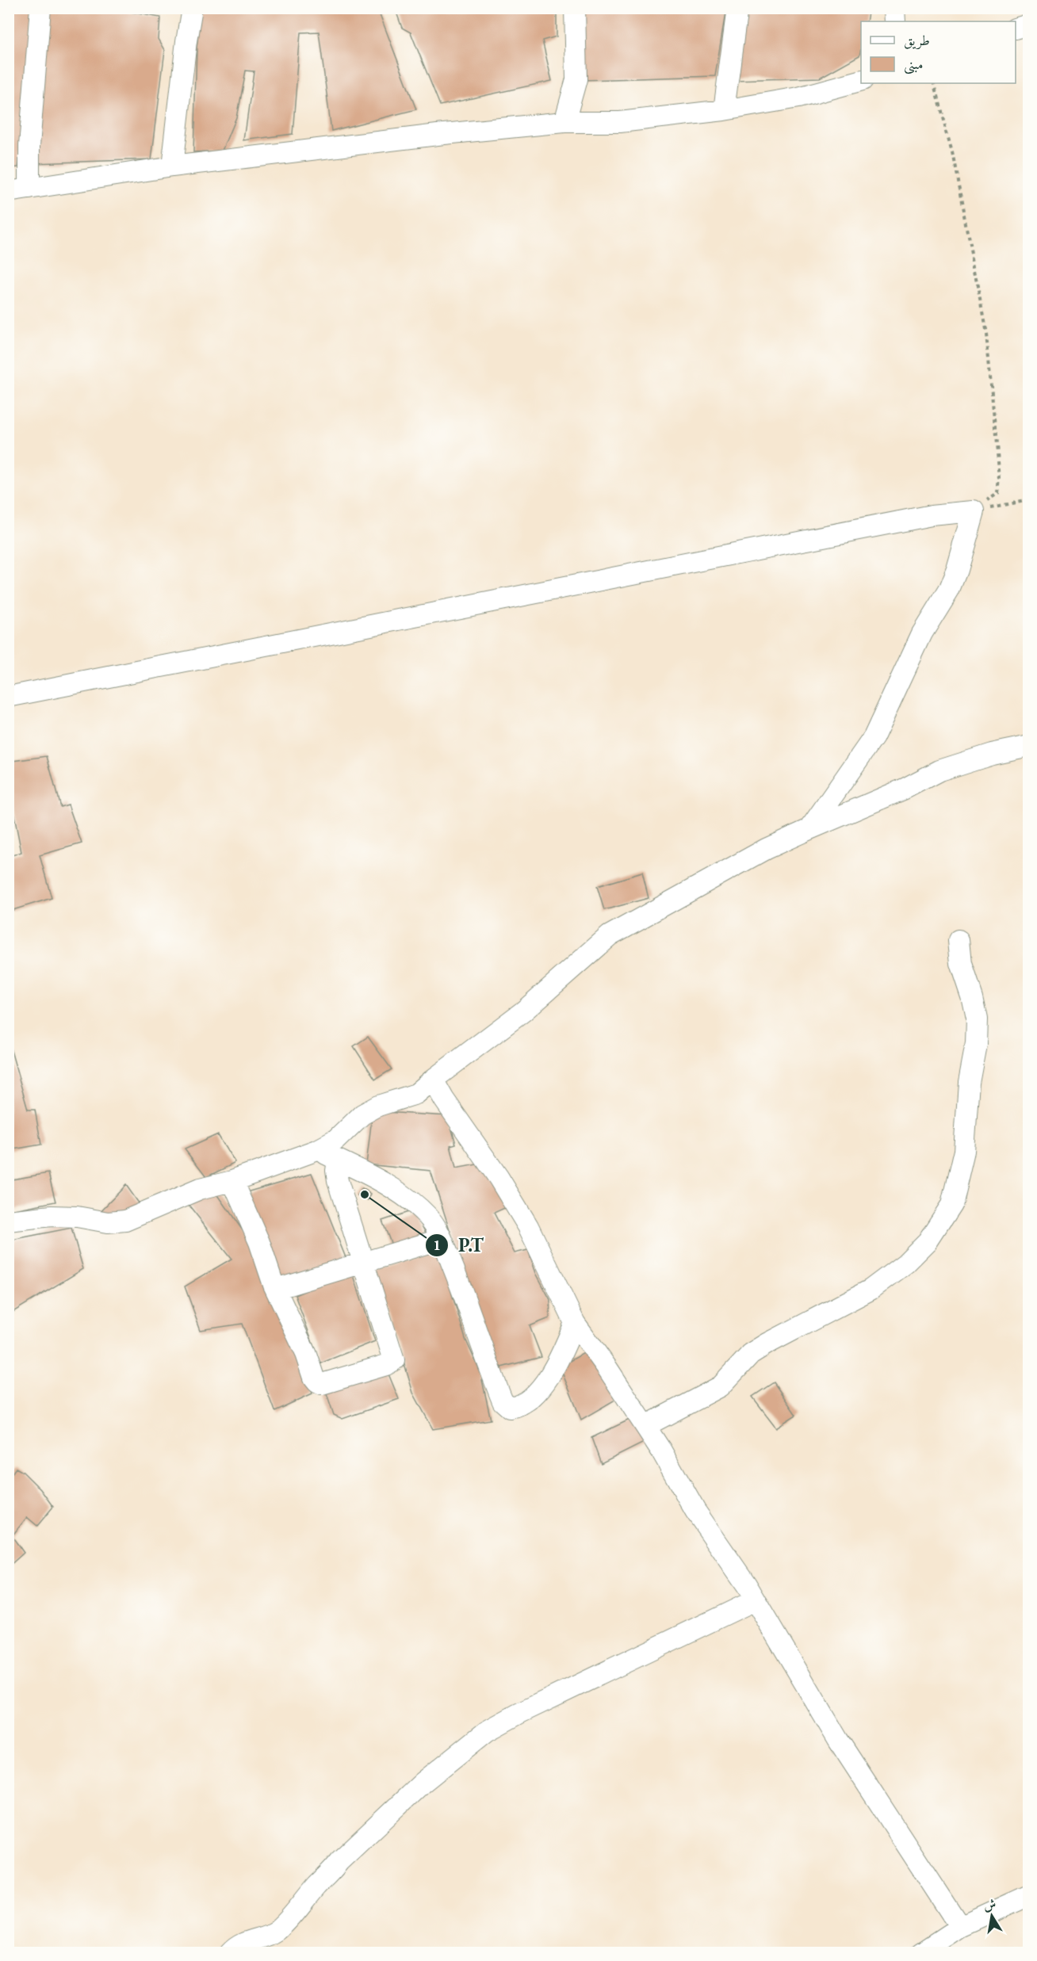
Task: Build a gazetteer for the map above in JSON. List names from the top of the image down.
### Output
{
  "places": ["P.T"],
  "legend": ["طريق", "مبنى"],
  "north": "top"
}
